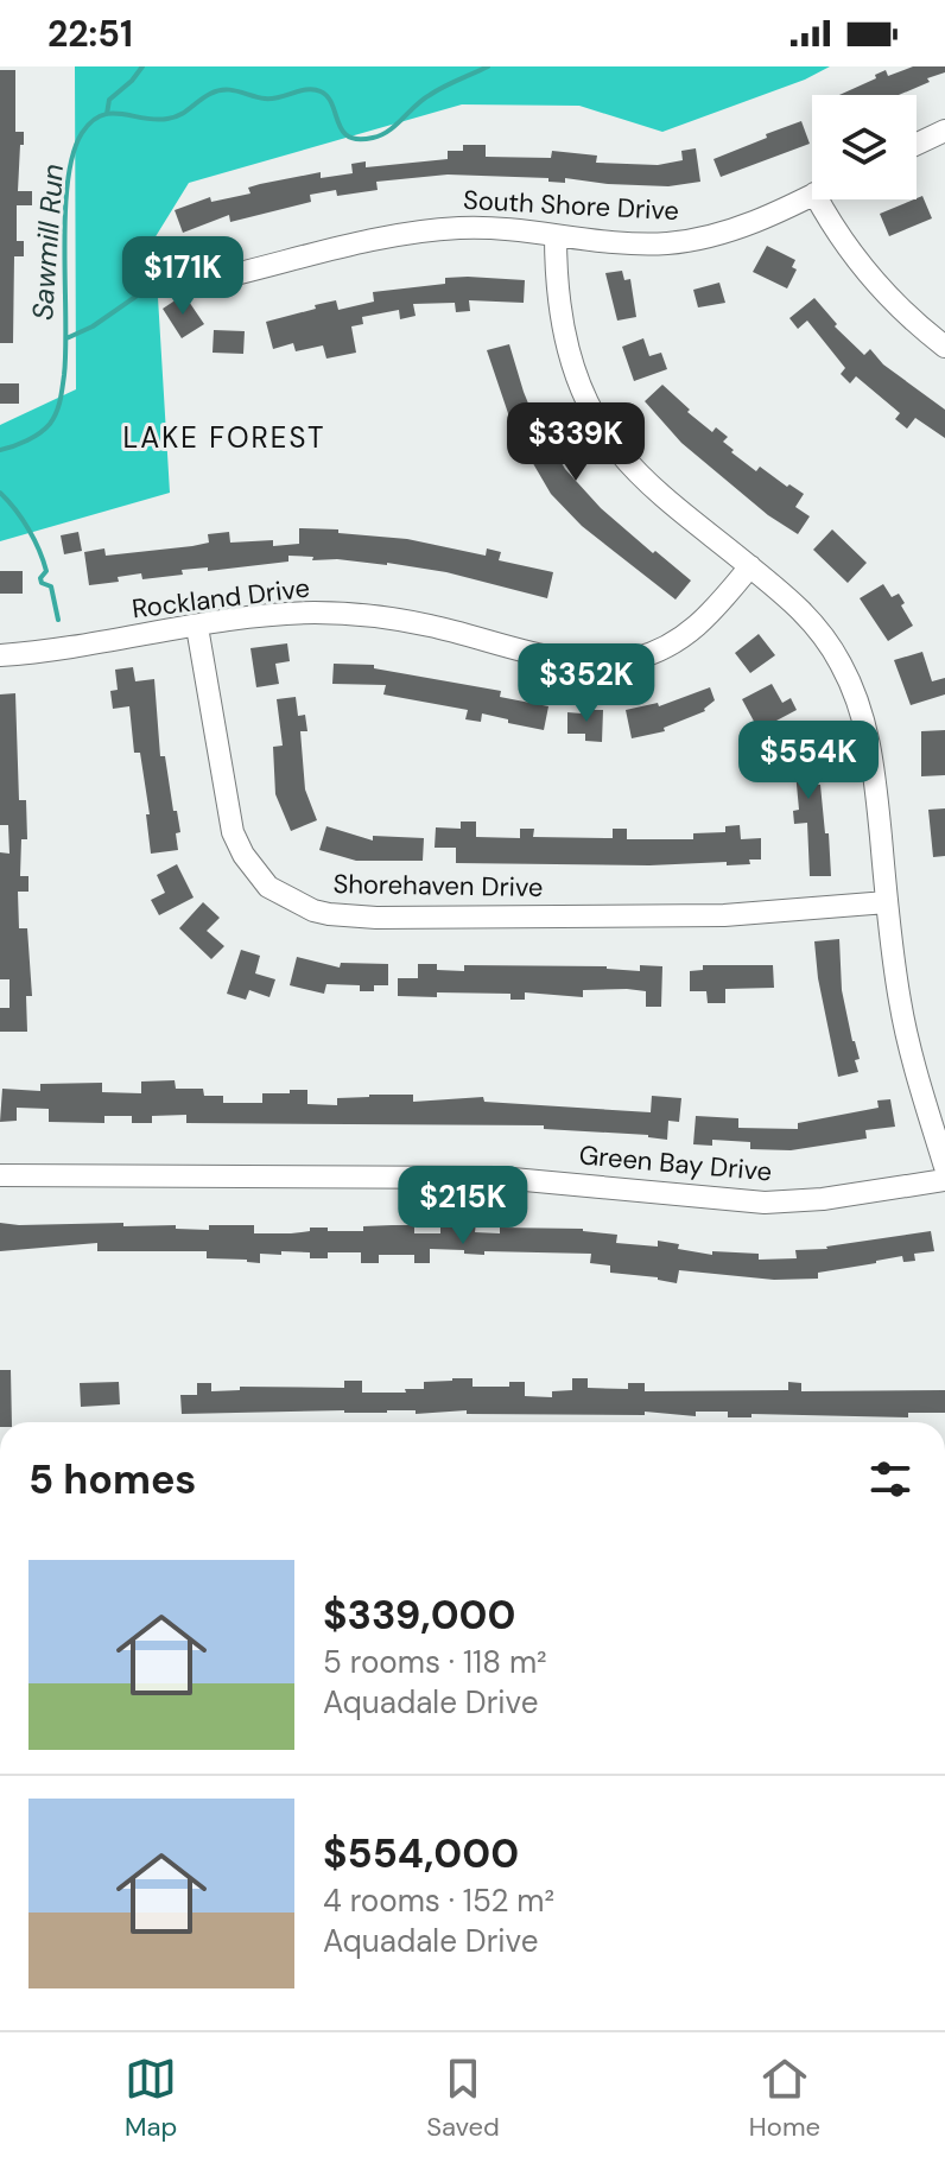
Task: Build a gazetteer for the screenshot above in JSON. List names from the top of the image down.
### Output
{
  "streets": {
    "street": [
      "South Shore Drive",
      "Rockland Drive",
      "Shorehaven Drive",
      "Green Bay Drive"
    ]
  },
  "crossings": [
    ["Rockland Drive", "Shorehaven Drive"]
  ],
  "districts": ["LAKE FOREST"],
  "water": ["Sawmill Run"],
  "page": {
    "status": "22:51",
    "price": [
      "$171K",
      "$339K",
      "$352K",
      "$554K",
      "$215K"
    ],
    "heading": "5 homes",
    "list": [
      {
        "name": "$339,000",
        "note": "5 rooms · 118 m² · Aquadale Drive"
      },
      {
        "name": "$554,000",
        "note": "4 rooms · 152 m² · Aquadale Drive"
      }
    ],
    "tabs": ["Map", "Saved", "Home"]
  }
}
